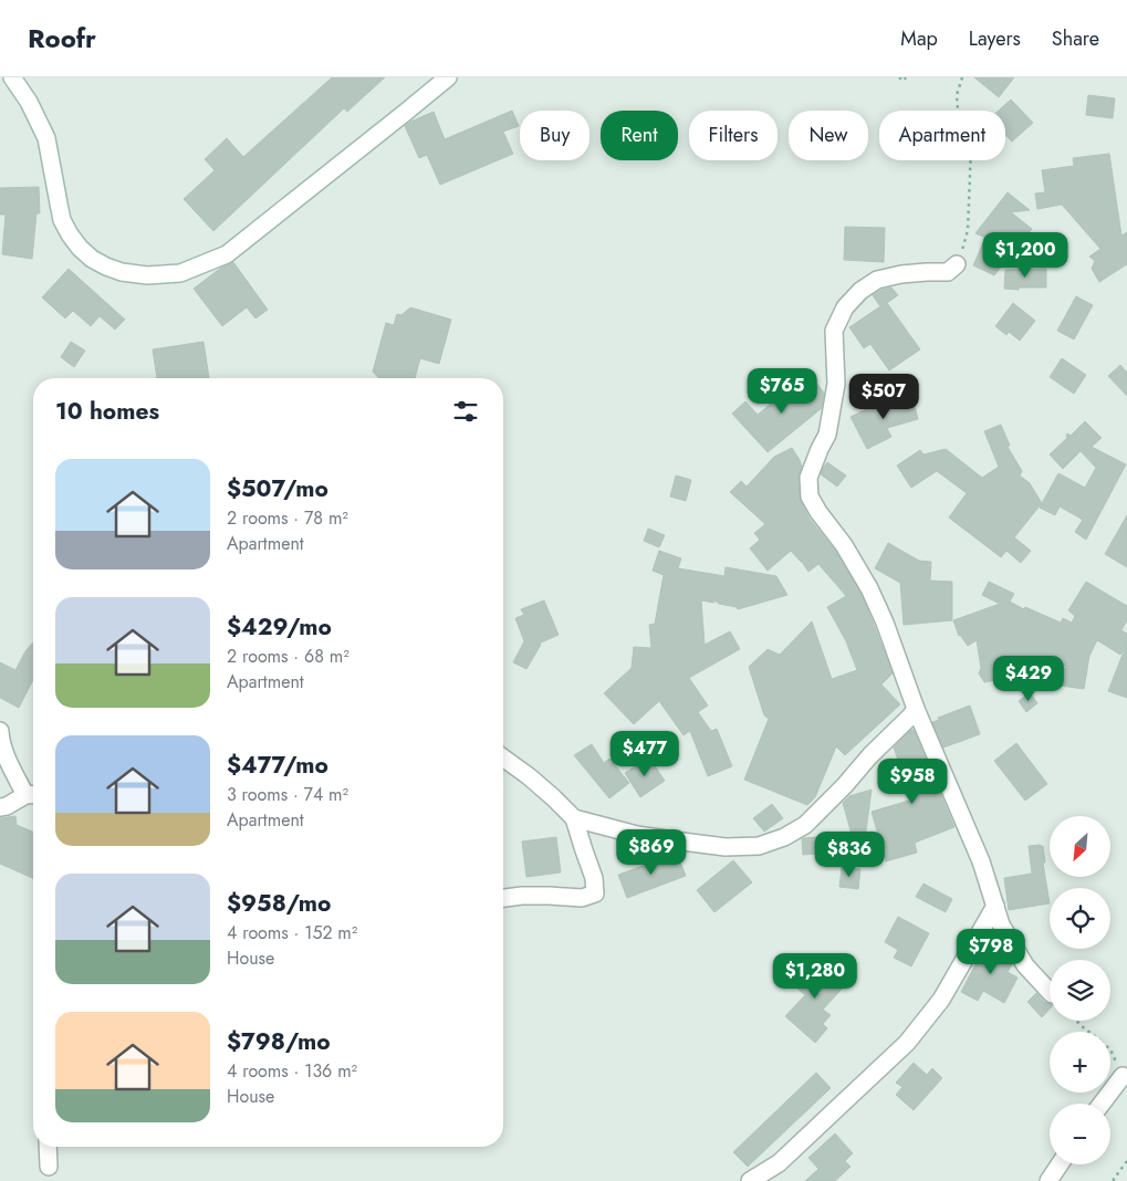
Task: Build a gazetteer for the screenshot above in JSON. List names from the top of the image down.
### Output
{
  "north": "bottom left",
  "page": {
    "header": "Roofr",
    "nav": ["Map", "Layers", "Share"],
    "chip": [
      "Buy",
      "Rent",
      "Filters",
      "New",
      "Apartment"
    ],
    "price": [
      "$1,200",
      "$765",
      "$507",
      "$429",
      "$477",
      "$958",
      "$869",
      "$836",
      "$798",
      "$1,280"
    ],
    "heading": "10 homes",
    "list": [
      {
        "name": "$507/mo",
        "note": "2 rooms · 78 m² · Apartment"
      },
      {
        "name": "$429/mo",
        "note": "2 rooms · 68 m² · Apartment"
      },
      {
        "name": "$477/mo",
        "note": "3 rooms · 74 m² · Apartment"
      },
      {
        "name": "$958/mo",
        "note": "4 rooms · 152 m² · House"
      },
      {
        "name": "$798/mo",
        "note": "4 rooms · 136 m² · House"
      }
    ],
    "map_buttons": ["+", "−"]
  }
}
